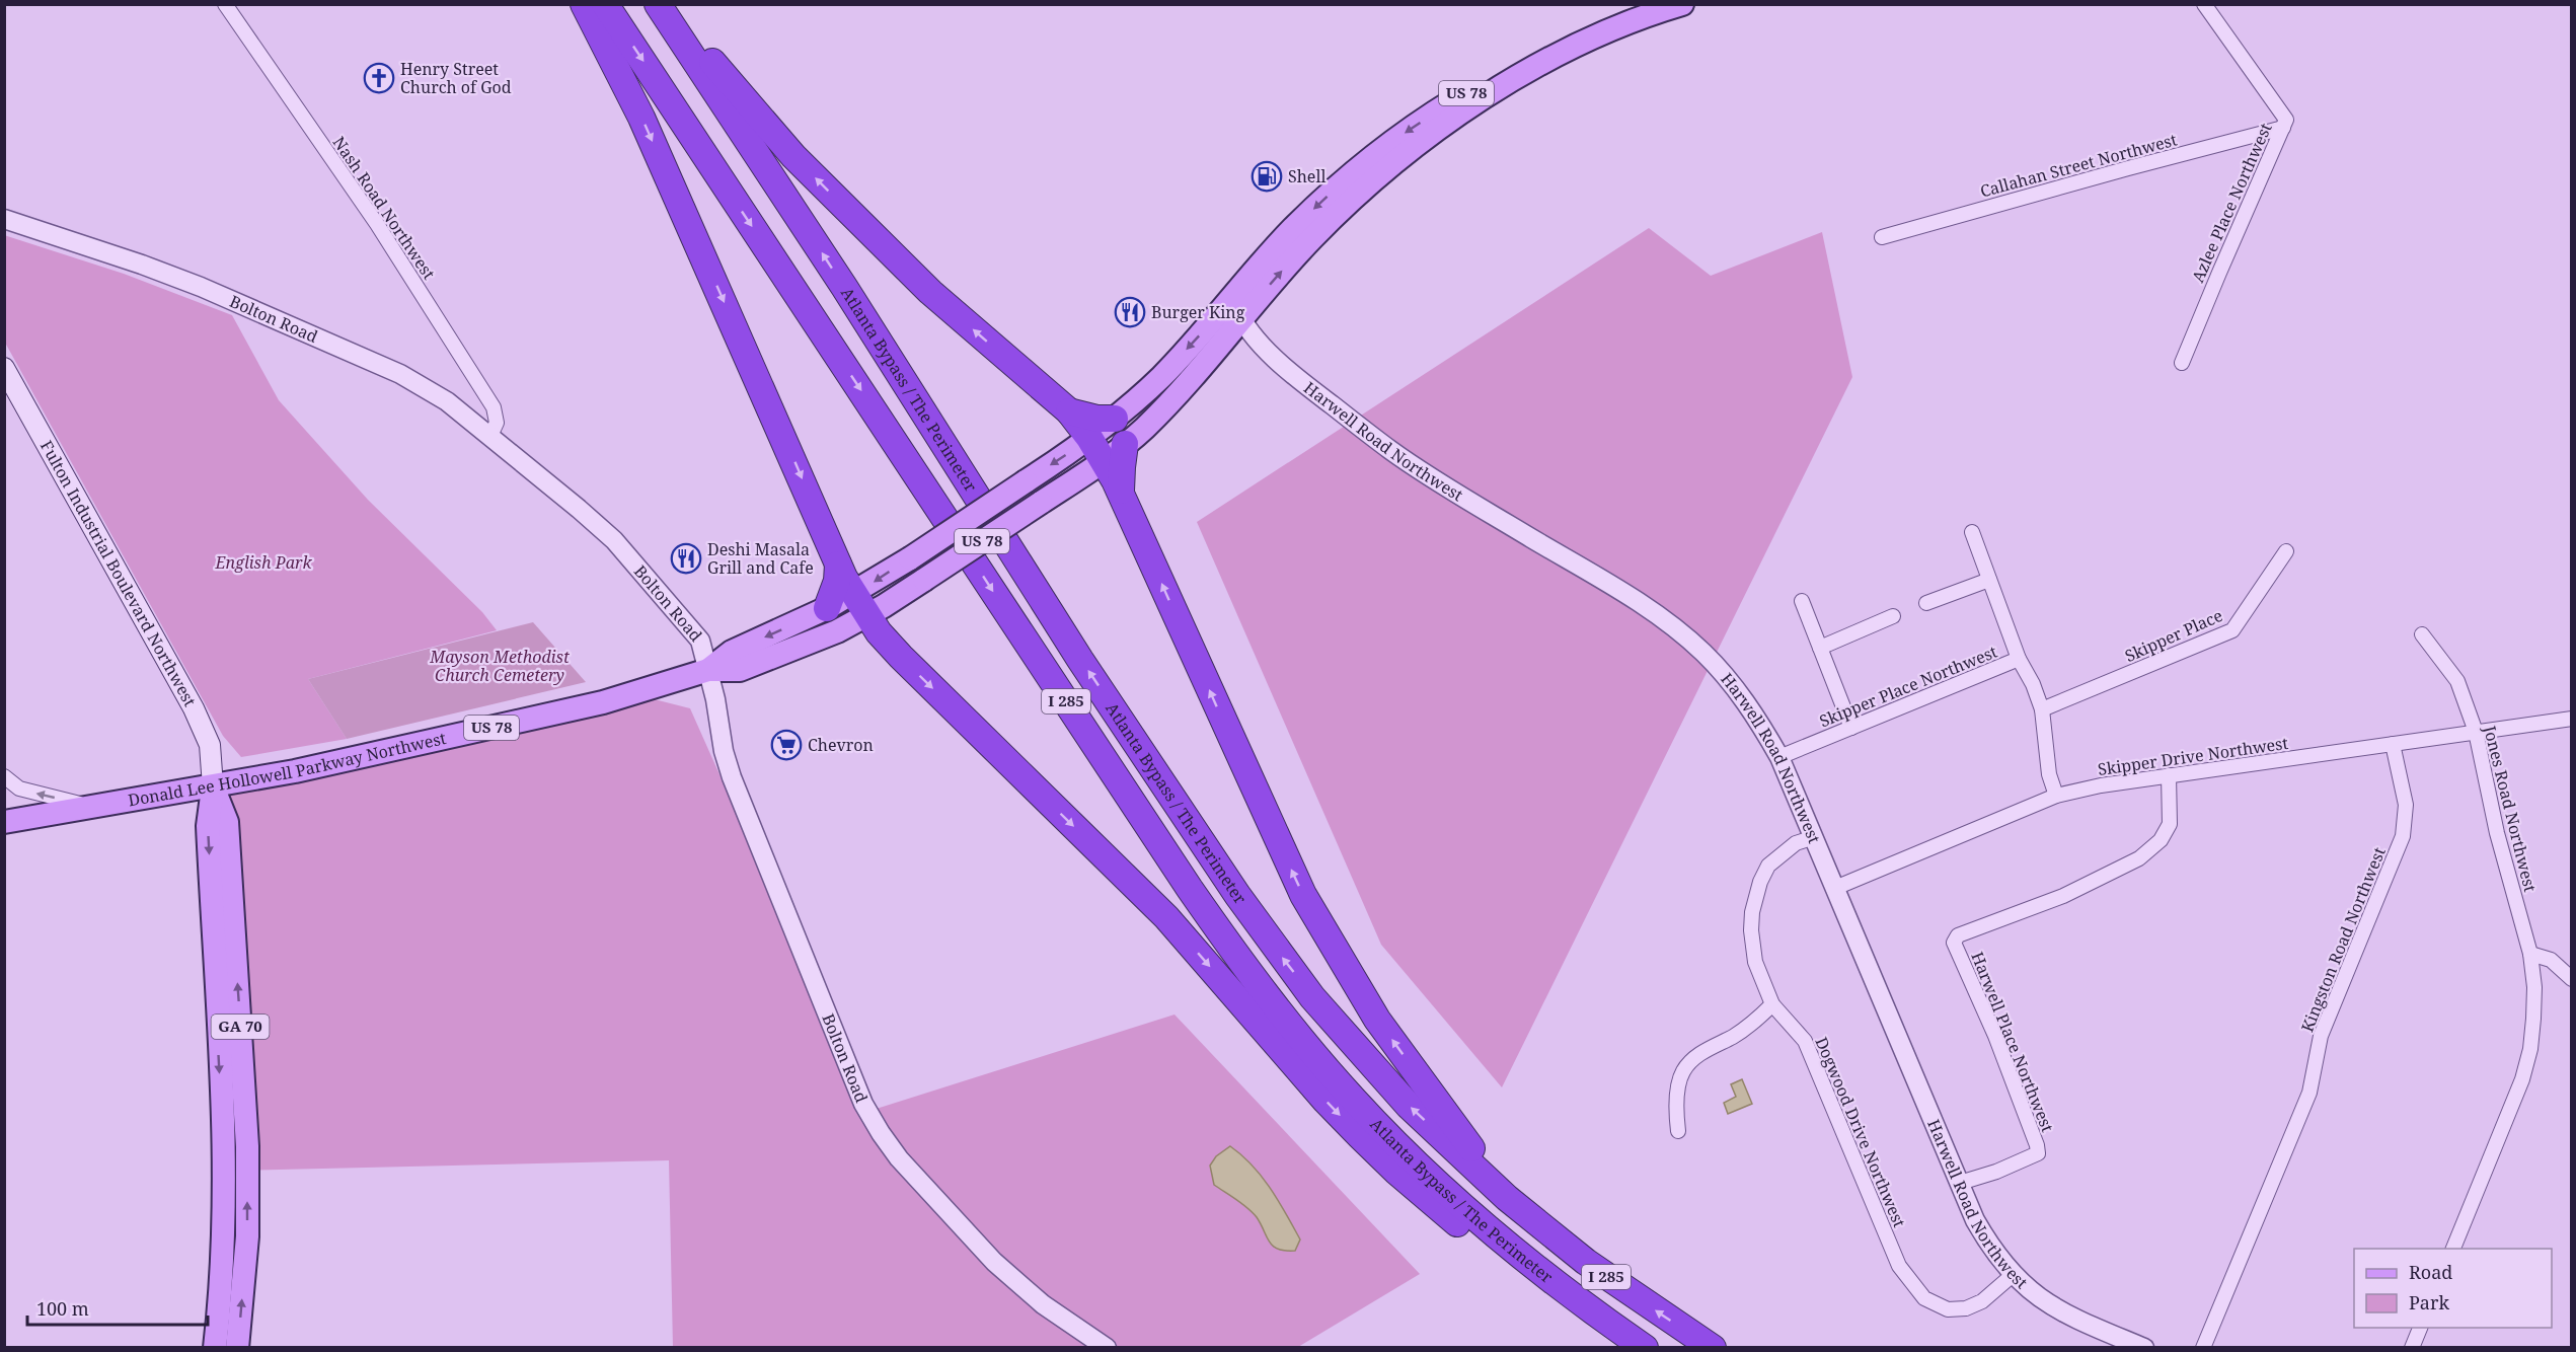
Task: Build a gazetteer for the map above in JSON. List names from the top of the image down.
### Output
{
  "streets": {
    "highway": ["Atlanta Bypass / The Perimeter", "I 285"],
    "main road": [
      "US 78",
      "Fulton Industrial Boulevard Northwest",
      "Donald Lee Hollowell Parkway Northwest",
      "GA 70"
    ],
    "street": [
      "Callahan Street Northwest",
      "Azlee Place Northwest",
      "Nash Road Northwest",
      "Bolton Road",
      "Harwell Road Northwest",
      "Skipper Place",
      "Skipper Place Northwest",
      "Skipper Drive Northwest",
      "Jones Road Northwest",
      "Kingston Road Northwest",
      "Harwell Place Northwest",
      "Dogwood Drive Northwest"
    ]
  },
  "crossings": [
    ["Callahan Street Northwest", "Azlee Place Northwest"],
    ["Nash Road Northwest", "Bolton Road"],
    ["Bolton Road", "Donald Lee Hollowell Parkway Northwest"],
    ["Harwell Road Northwest", "Skipper Place Northwest"],
    ["Harwell Road Northwest", "Skipper Drive Northwest"],
    ["Harwell Road Northwest", "Donald Lee Hollowell Parkway Northwest"],
    ["Harwell Road Northwest", "Harwell Place Northwest"],
    ["Harwell Road Northwest", "Dogwood Drive Northwest"],
    ["Fulton Industrial Boulevard Northwest", "Donald Lee Hollowell Parkway Northwest"],
    ["Skipper Place", "Skipper Place Northwest"],
    ["Skipper Place Northwest", "Skipper Drive Northwest"],
    ["Skipper Drive Northwest", "Jones Road Northwest"],
    ["Skipper Drive Northwest", "Kingston Road Northwest"],
    ["Skipper Drive Northwest", "Harwell Place Northwest"]
  ],
  "parks": ["English Park", "Mayson Methodist Church Cemetery"],
  "places": {
    "church": ["Henry Street Church of God"],
    "fuel station": ["Shell"],
    "restaurant": ["Burger King", "Deshi Masala Grill and Cafe"],
    "supermarket": ["Chevron"]
  },
  "legend": ["Road", "Park"],
  "scale_bar": "100 m"
}
